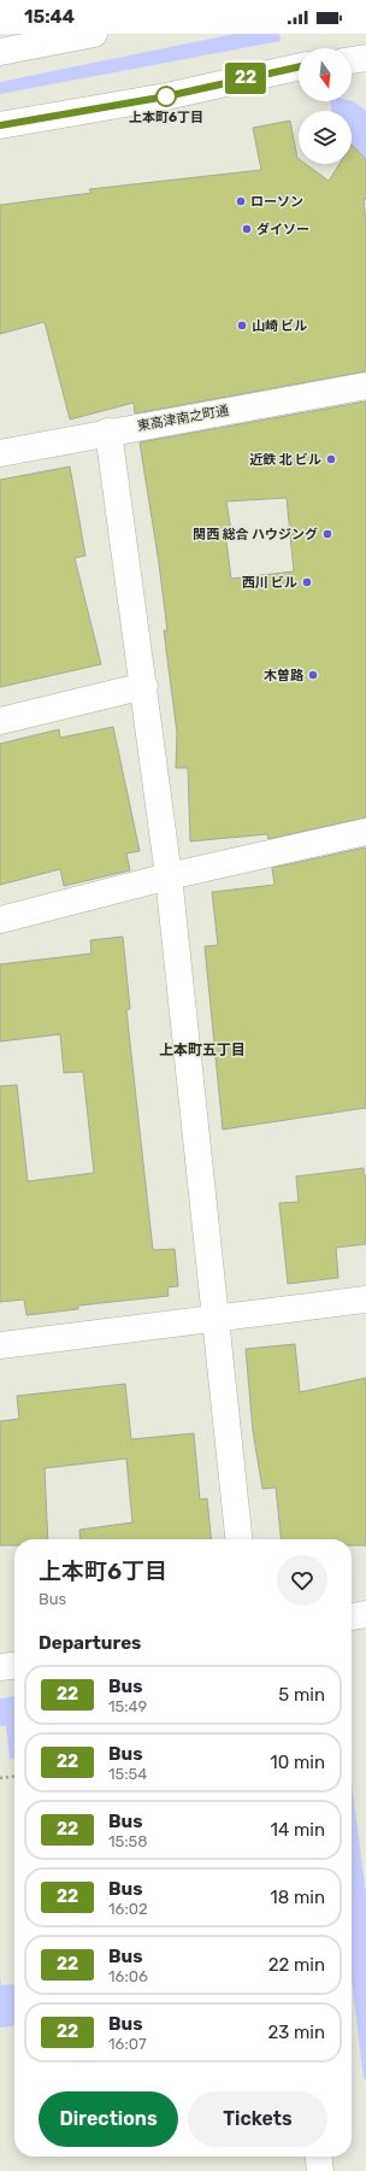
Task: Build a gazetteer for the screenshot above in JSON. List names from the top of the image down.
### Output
{
  "streets": {
    "street": ["東高津南之町通"]
  },
  "districts": ["上本町五丁目"],
  "places": [
    "上本町6丁目",
    "ローソン",
    "ダイソー",
    "山崎 ビル",
    "近鉄 北 ビル",
    "関西 総合 ハウジング",
    "西川 ビル",
    "木曽路"
  ],
  "lines": ["bus line 22"],
  "north": "bottom",
  "page": {
    "status": "15:44",
    "on_map": "22",
    "heading": [
      ["上本町6丁目", "Bus"],
      "Departures"
    ],
    "list": [
      {
        "mark": "22",
        "name": "Bus",
        "note": "15:49",
        "value": "5 min"
      },
      {
        "mark": "22",
        "name": "Bus",
        "note": "15:54",
        "value": "10 min"
      },
      {
        "mark": "22",
        "name": "Bus",
        "note": "15:58",
        "value": "14 min"
      },
      {
        "mark": "22",
        "name": "Bus",
        "note": "16:02",
        "value": "18 min"
      },
      {
        "mark": "22",
        "name": "Bus",
        "note": "16:06",
        "value": "22 min"
      },
      {
        "mark": "22",
        "name": "Bus",
        "note": "16:07",
        "value": "23 min"
      }
    ],
    "buttons": ["Directions", "Tickets"]
  }
}
